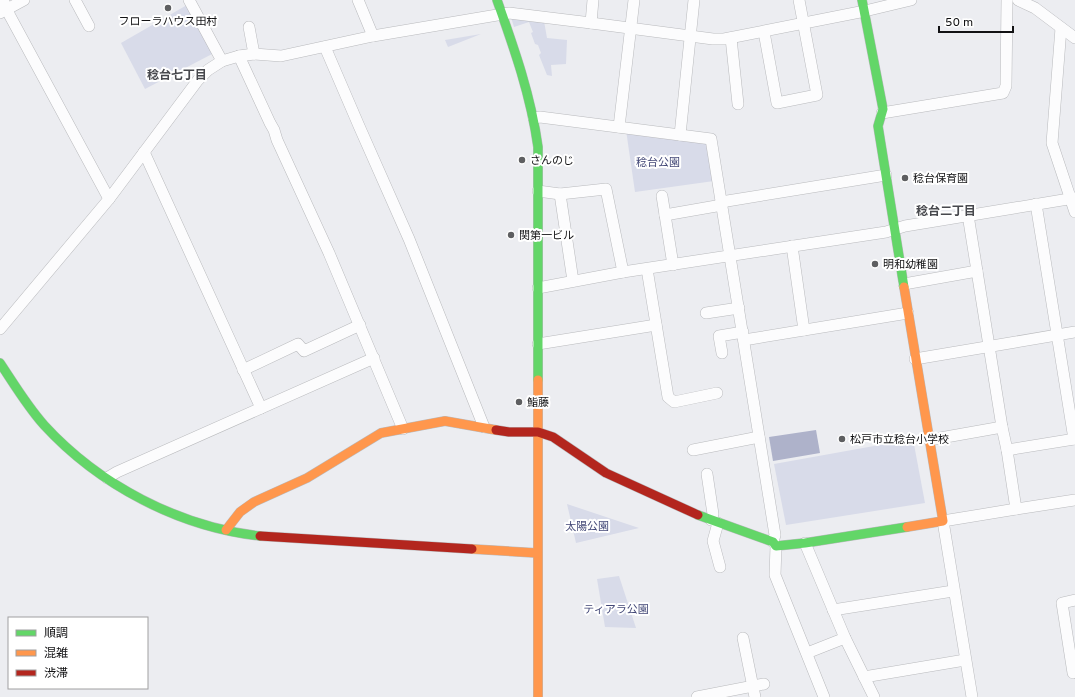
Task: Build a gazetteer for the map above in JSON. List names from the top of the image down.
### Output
{
  "districts": ["稔台七丁目", "稔台二丁目"],
  "parks": ["稔台公園", "太陽公園", "ティアラ公園"],
  "places": [
    "フローラハウス田村",
    "さんのじ",
    "稔台保育園",
    "関第一ビル",
    "明和幼稚園",
    "鮨藤",
    "松戸市立稔台小学校"
  ],
  "legend": ["順調", "混雑", "渋滞"],
  "scale_bar": "50 m"
}
